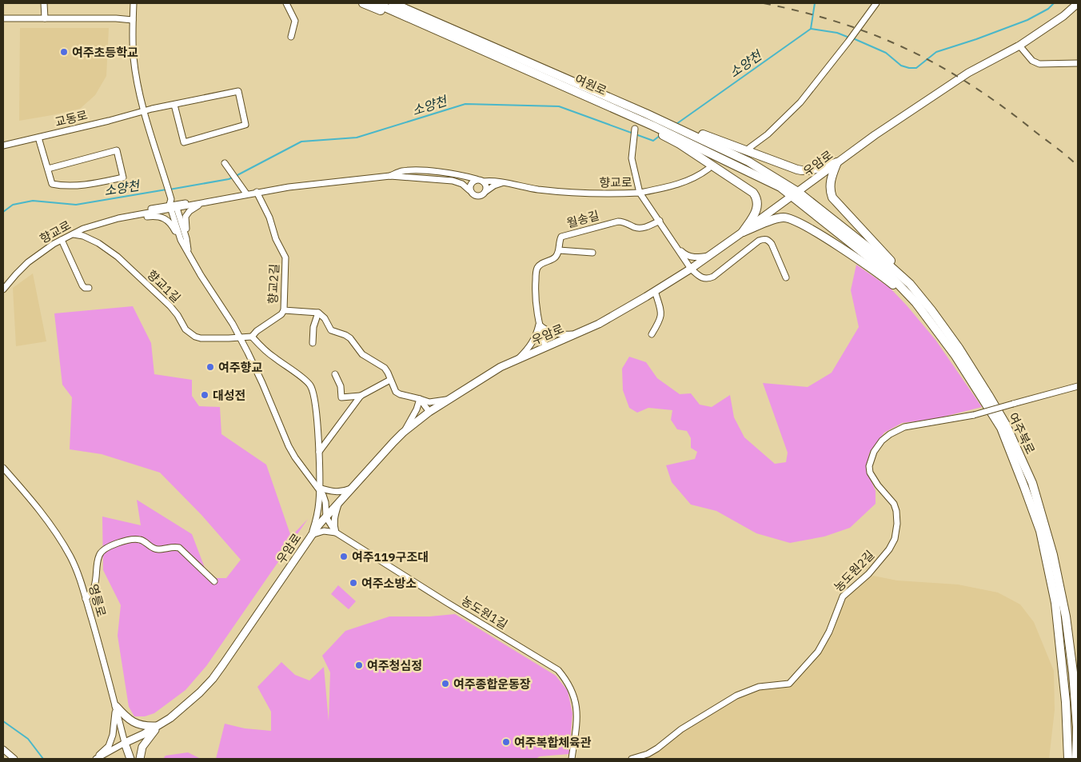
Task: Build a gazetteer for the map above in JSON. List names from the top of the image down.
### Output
{
  "streets": {
    "highway": ["여원로", "여주북로"],
    "main road": ["우암로", "영릉로"],
    "street": [
      "교동로",
      "향교로",
      "월송길",
      "향교2길",
      "향교1길",
      "농도원2길",
      "농도원1길"
    ]
  },
  "crossings": [
    ["여원로", "우암로"],
    ["여원로", "여주북로"],
    ["우암로", "향교로"],
    ["우암로", "월송길"],
    ["우암로", "여주북로"],
    ["우암로", "영릉로"],
    ["우암로", "농도원1길"],
    ["향교로", "월송길"],
    ["향교로", "향교2길"],
    ["향교로", "향교1길"]
  ],
  "water": ["소양천"],
  "places": [
    "여주초등학교",
    "여주향교",
    "대성전",
    "여주119구조대",
    "여주소방소",
    "여주청심정",
    "여주종합운동장",
    "여주복합체육관"
  ]
}
